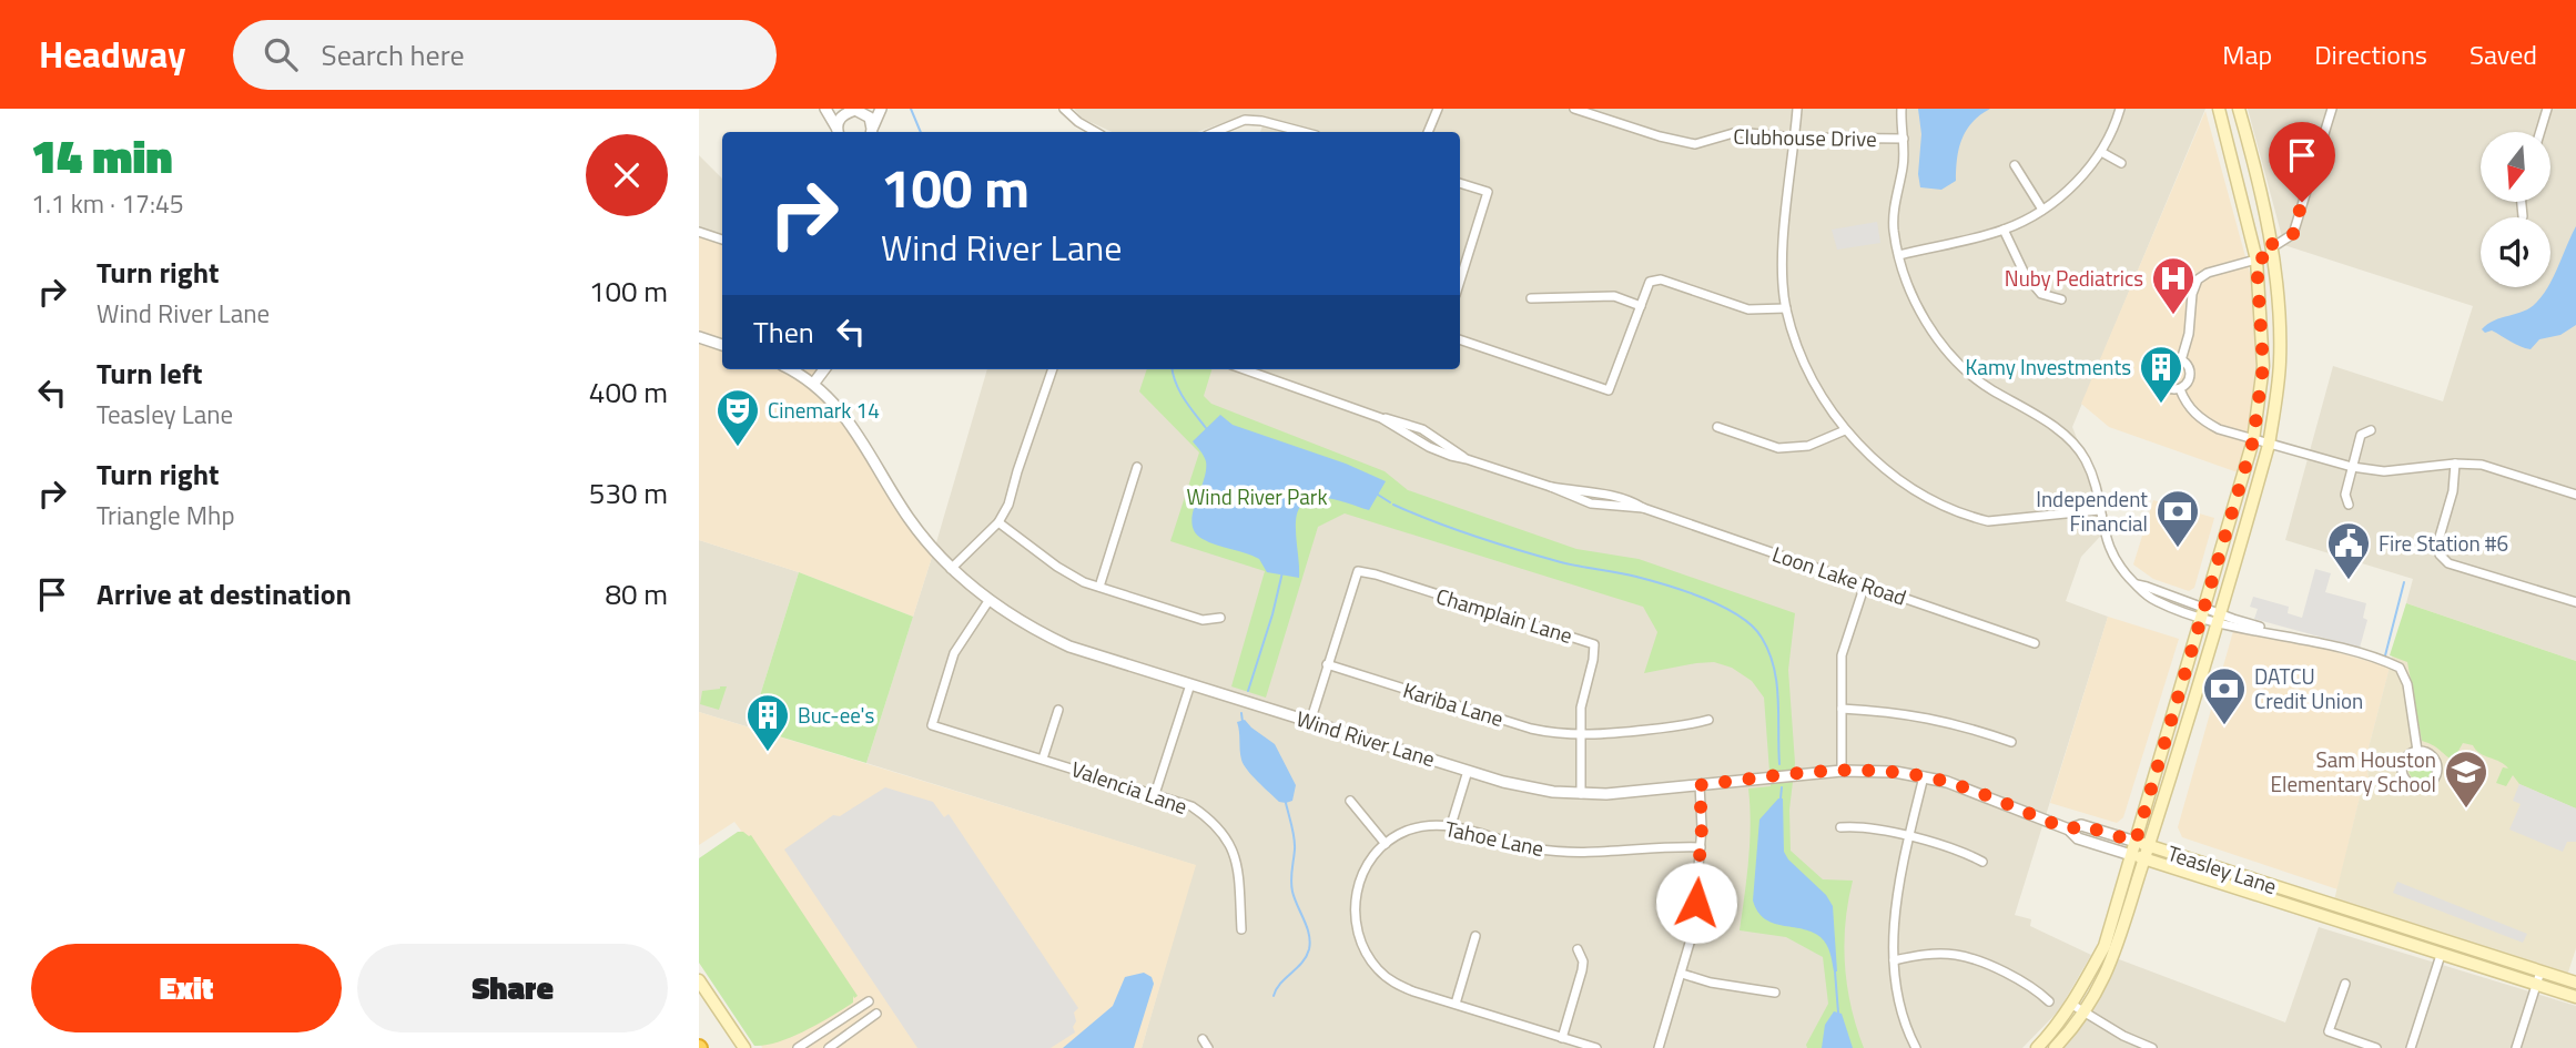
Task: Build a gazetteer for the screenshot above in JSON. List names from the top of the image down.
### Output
{
  "streets": {
    "main road": ["Teasley Lane"],
    "street": [
      "Clubhouse Drive",
      "Loon Lake Road",
      "Champlain Lane",
      "Kariba Lane",
      "Wind River Lane",
      "Valencia Lane",
      "Tahoe Lane"
    ]
  },
  "crossings": [
    ["Champlain Lane", "Kariba Lane"],
    ["Champlain Lane", "Wind River Lane"],
    ["Wind River Lane", "Valencia Lane"],
    ["Wind River Lane", "Teasley Lane"]
  ],
  "parks": ["Wind River Park"],
  "places": {
    "hospital": ["Nuby Pediatrics"],
    "building": ["Kamy Investments", "Buc-ee's"],
    "theatre": ["Cinemark 14"],
    "bank": ["Independent Financial", "DATCU Credit Union"],
    "public building": ["Fire Station #6"],
    "school or university": ["Sam Houston Elementary School"]
  },
  "north": "bottom",
  "page": {
    "header": "Headway",
    "search": "Search here",
    "nav": ["Map", "Directions", "Saved"],
    "heading": ["14 min", "1.1 km · 17:45"],
    "turn": ["100 m", "Wind River Lane"],
    "list": [
      {
        "name": "Turn right",
        "note": "Wind River Lane",
        "value": "100 m"
      },
      {
        "name": "Turn left",
        "note": "Teasley Lane",
        "value": "400 m"
      },
      {
        "name": "Turn right",
        "note": "Triangle Mhp",
        "value": "530 m"
      },
      {
        "name": "Arrive at destination",
        "value": "80 m"
      }
    ],
    "then": "Then",
    "buttons": ["Exit", "Share"]
  }
}
